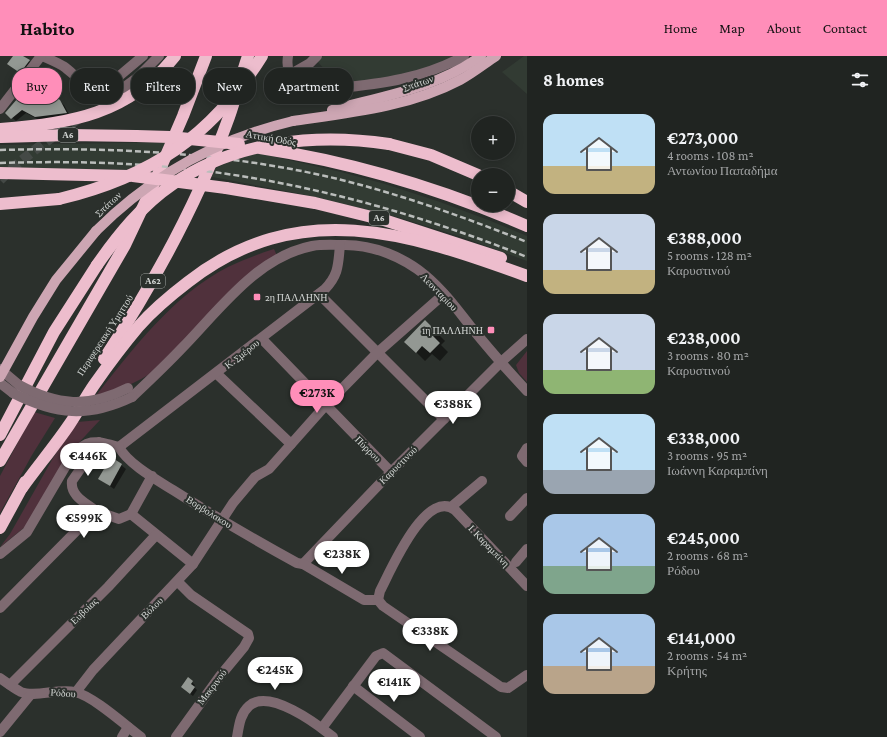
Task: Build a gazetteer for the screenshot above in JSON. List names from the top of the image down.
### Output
{
  "streets": {
    "highway": [
      "Α6",
      "Αττική Οδός",
      "Α62",
      "Περιφερειακή Υμηττού"
    ],
    "main road": ["Σπάτων"],
    "street": [
      "Λεονταρίου",
      "Κ. Σμέρου",
      "Πύρρου",
      "Καρυστινού",
      "Βορβολακου",
      "Ι. Καραμπίνη",
      "Βόλου",
      "Ευβοίας",
      "Μακρινού",
      "Ρόδου"
    ]
  },
  "crossings": [
    ["Σπάτων", "Λεονταρίου"],
    ["Λεονταρίου", "Κ. Σμέρου"],
    ["Λεονταρίου", "Καρυστινού"],
    ["Λεονταρίου", "Βόλου"],
    ["Κ. Σμέρου", "Πύρρου"],
    ["Κ. Σμέρου", "Βορβολακου"],
    ["Πύρρου", "Καρυστινού"],
    ["Πύρρου", "Βόλου"],
    ["Καρυστινού", "Βορβολακου"],
    ["Βορβολακου", "Βόλου"],
    ["Βόλου", "Μακρινού"],
    ["Βόλου", "Ρόδου"]
  ],
  "places": {
    "transit": ["2η ΠΑΛΛΗΝΗ", "1η ΠΑΛΛΗΝΗ"]
  },
  "page": {
    "header": "Habito",
    "nav": [
      "Home",
      "Map",
      "About",
      "Contact"
    ],
    "heading": "8 homes",
    "chip": [
      "Buy",
      "Rent",
      "Filters",
      "New",
      "Apartment"
    ],
    "list": [
      {
        "name": "€273,000",
        "note": "4 rooms · 108 m² · Αντωνίου Παπαδήμα"
      },
      {
        "name": "€388,000",
        "note": "5 rooms · 128 m² · Καρυστινού"
      },
      {
        "name": "€238,000",
        "note": "3 rooms · 80 m² · Καρυστινού"
      },
      {
        "name": "€338,000",
        "note": "3 rooms · 95 m² · Ιωάννη Καραμπίνη"
      },
      {
        "name": "€245,000",
        "note": "2 rooms · 68 m² · Ρόδου"
      },
      {
        "name": "€141,000",
        "note": "2 rooms · 54 m² · Κρήτης"
      }
    ],
    "map_buttons": ["+", "−"],
    "price": [
      "€273K",
      "€388K",
      "€446K",
      "€599K",
      "€238K",
      "€338K",
      "€245K",
      "€141K"
    ]
  }
}
